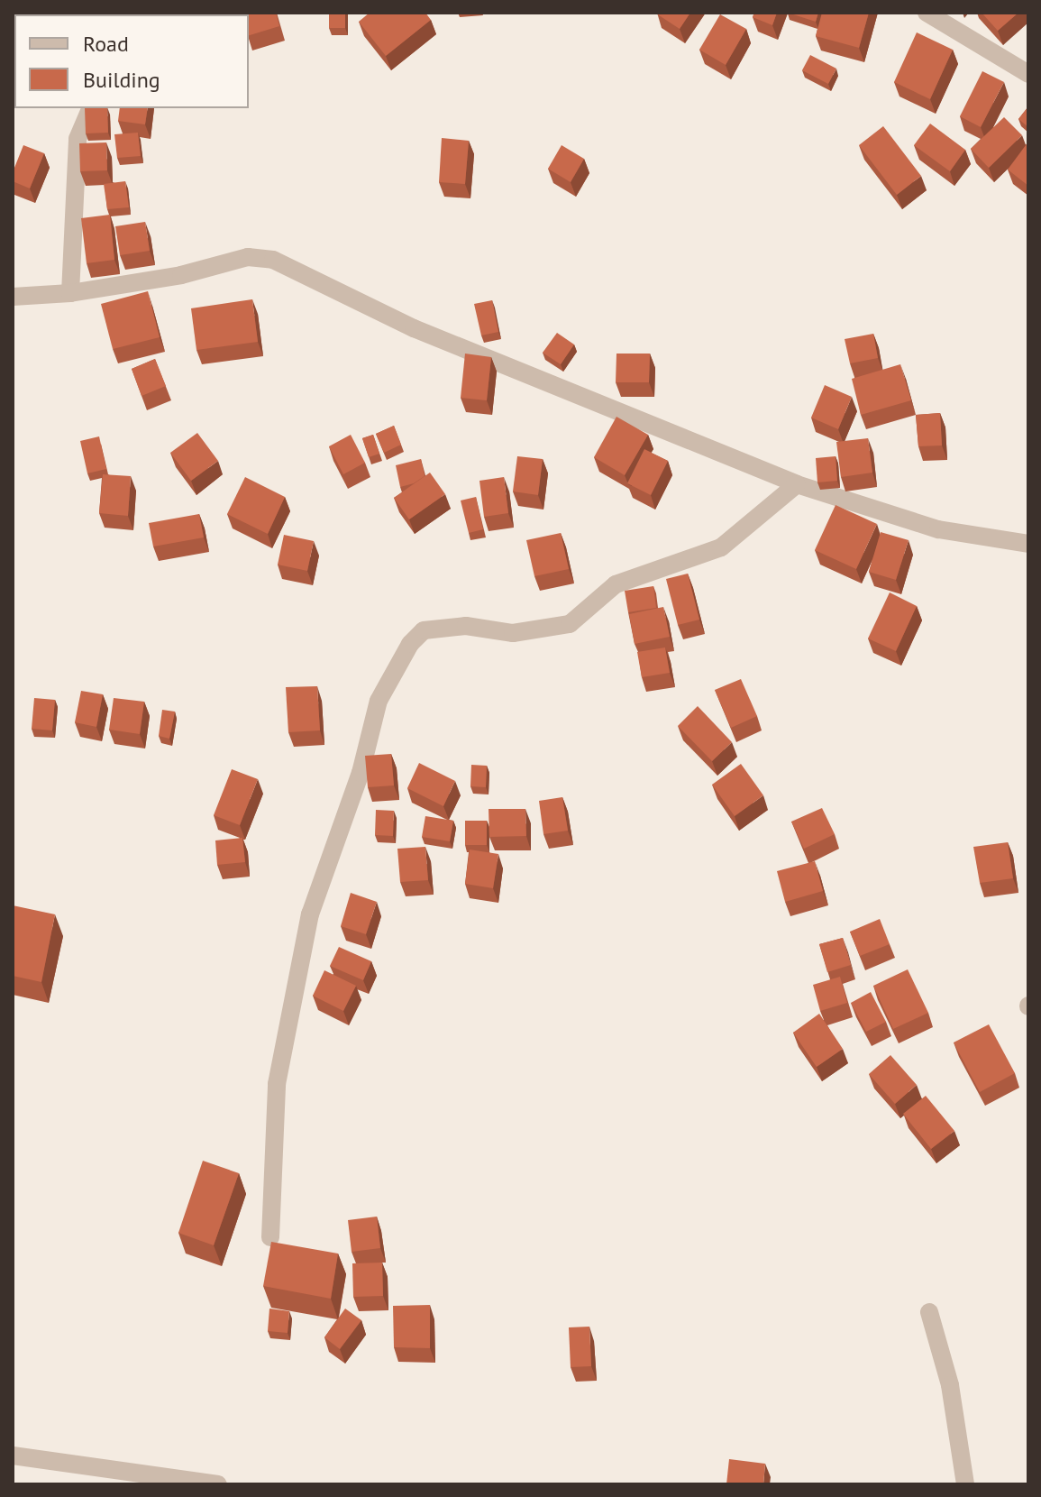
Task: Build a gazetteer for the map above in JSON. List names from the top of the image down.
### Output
{
  "legend": ["Road", "Building"]
}
